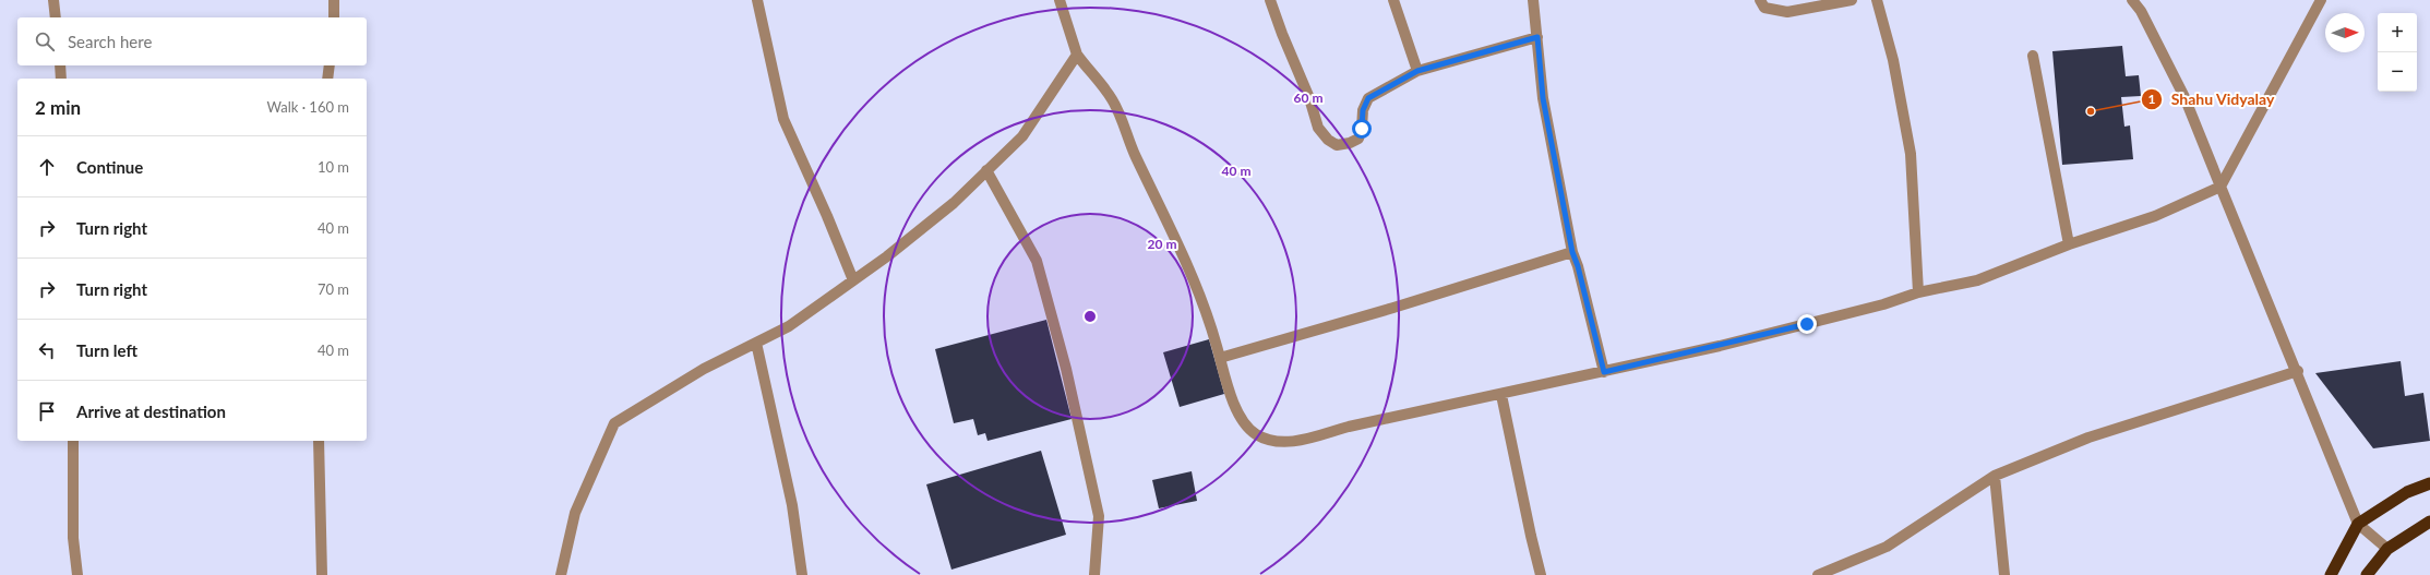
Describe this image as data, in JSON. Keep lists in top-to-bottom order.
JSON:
{
  "places": ["Shahu Vidyalay"],
  "north": "right",
  "page": {
    "map_buttons": ["+", "−"],
    "search": "Search here",
    "heading": ["2 min", "Walk · 160 m"],
    "list": [
      ["Continue", "10 m"],
      ["Turn right", "40 m"],
      ["Turn right", "70 m"],
      ["Turn left", "40 m"],
      "Arrive at destination"
    ]
  },
  "rings": ["60 m", "40 m", "20 m"]
}
